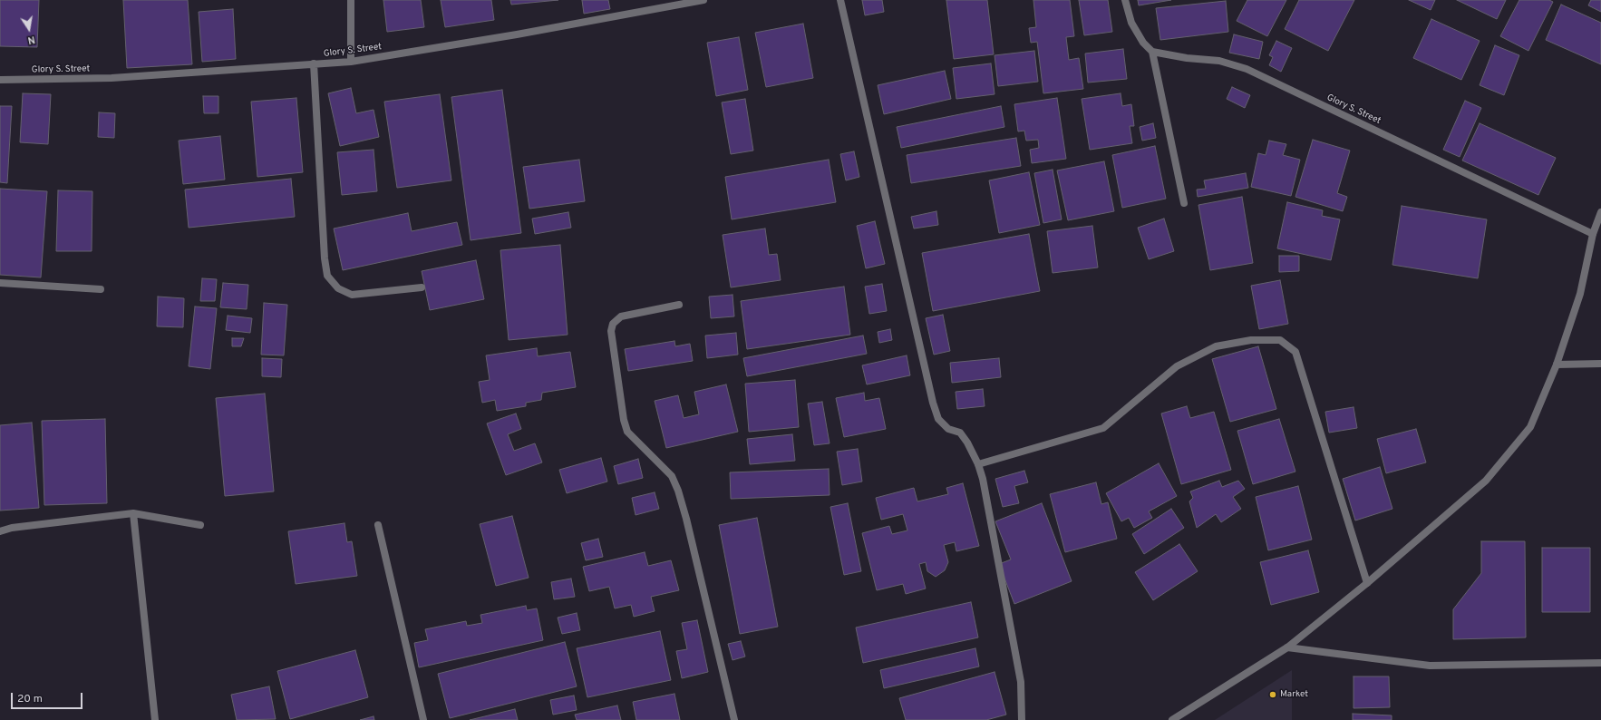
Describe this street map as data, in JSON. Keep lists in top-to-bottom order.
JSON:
{
  "streets": {
    "street": ["Glory S. Street"]
  },
  "places": ["Market"],
  "scale_bar": "20 m",
  "north": "bottom"
}
